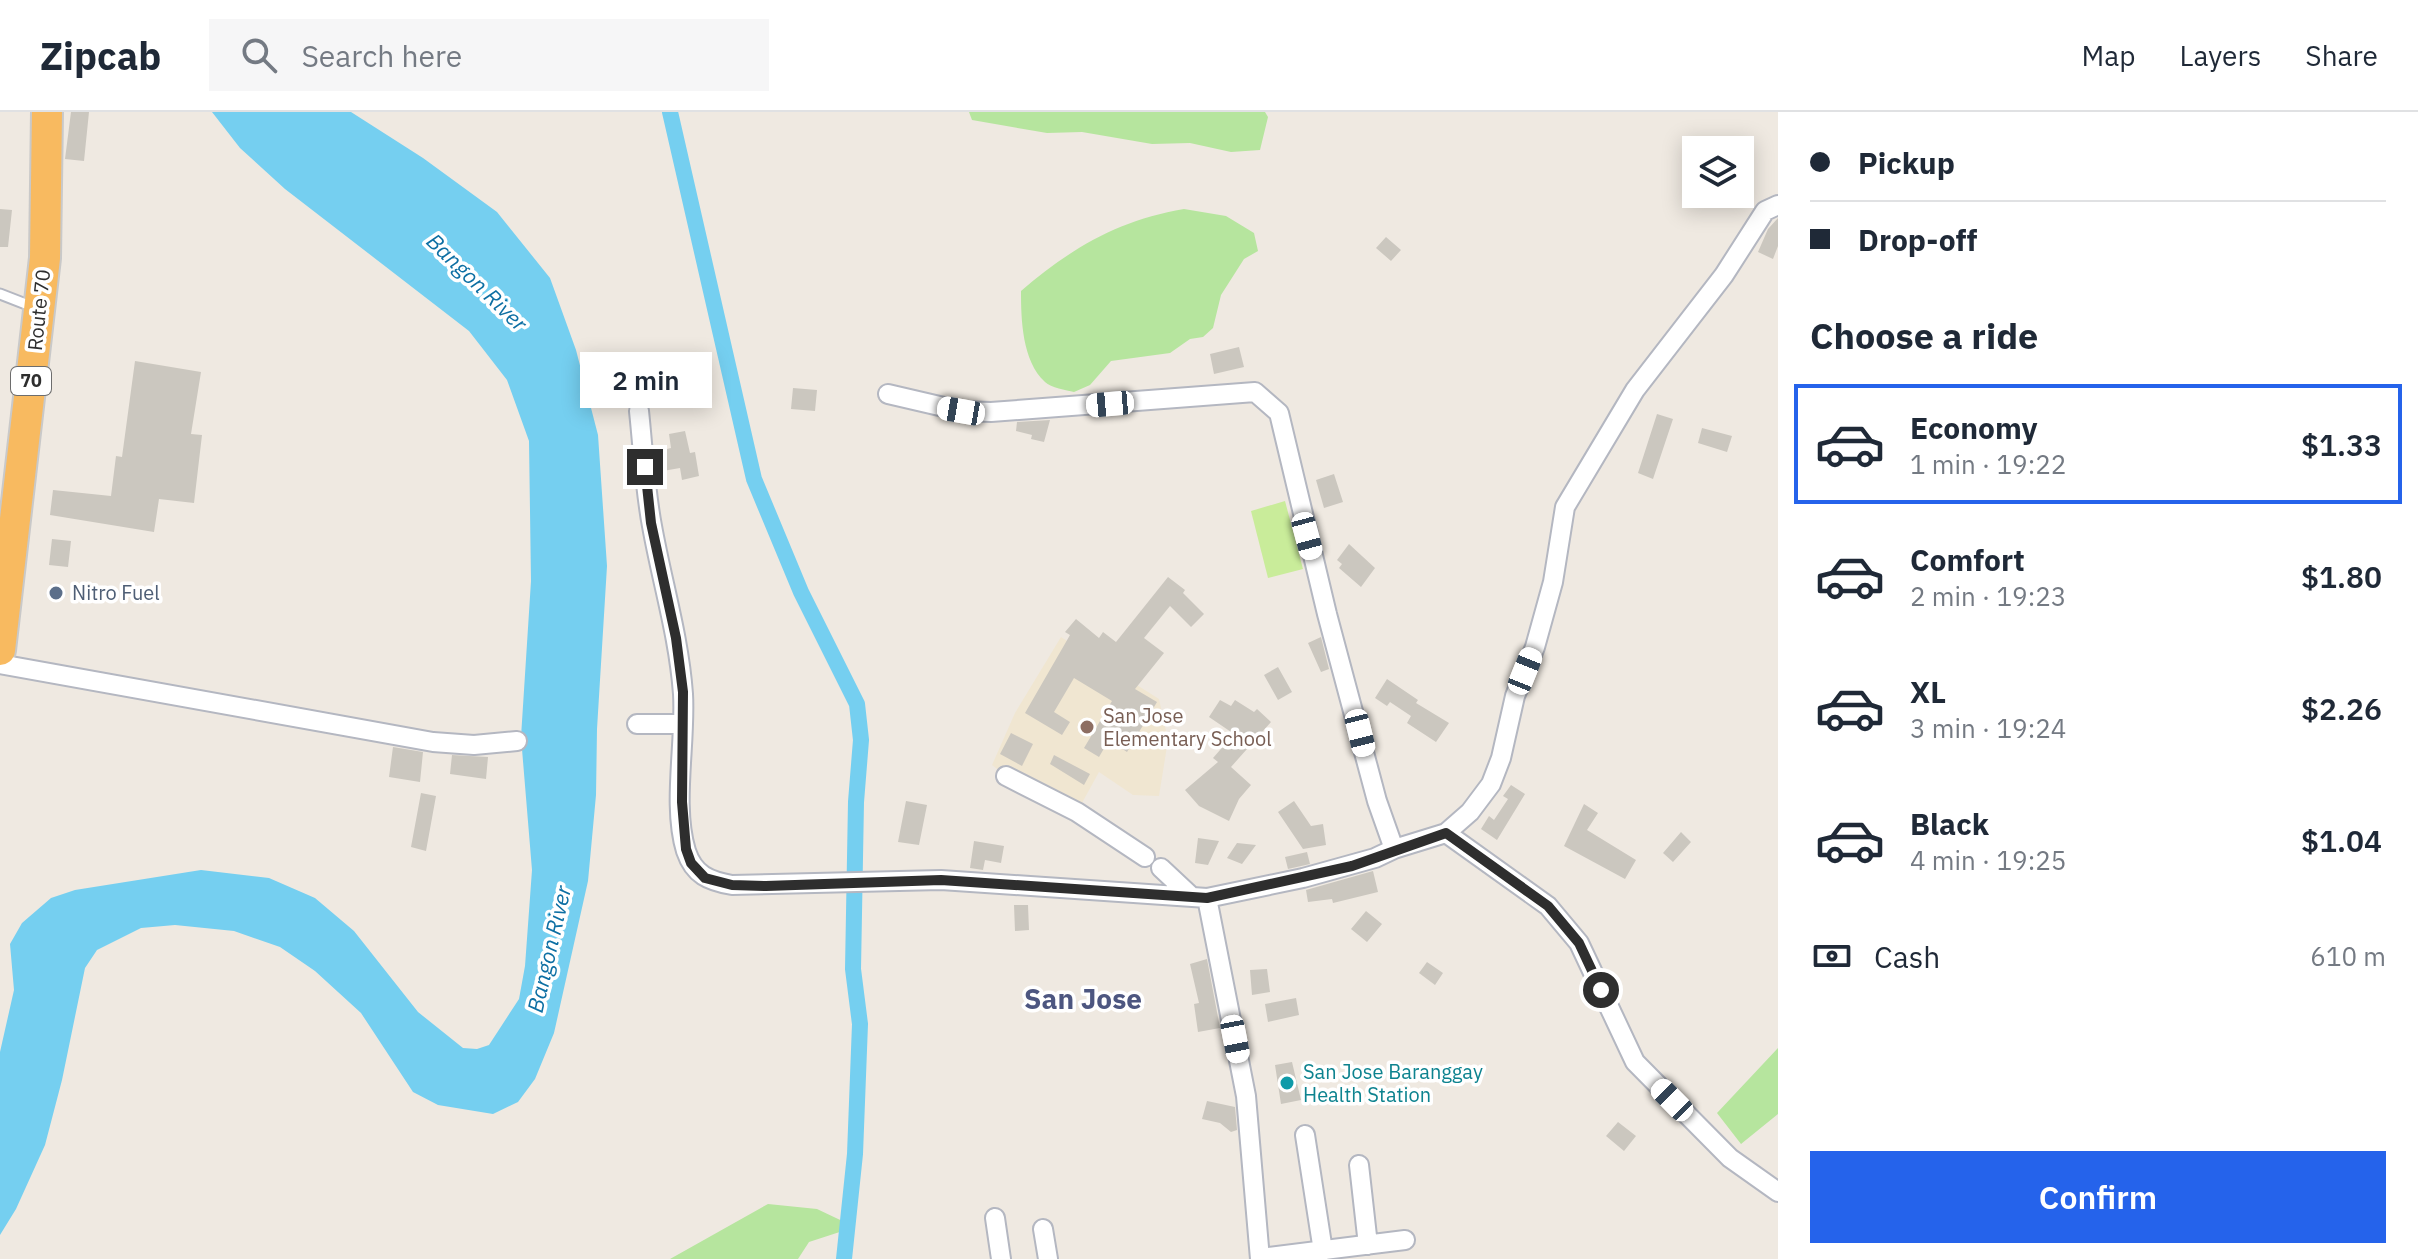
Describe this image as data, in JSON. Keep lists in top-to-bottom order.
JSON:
{
  "streets": {
    "highway": ["Route 70", "70"]
  },
  "districts": ["San Jose"],
  "water": ["Bangon River"],
  "places": ["Nitro Fuel", "San Jose Elementary School", "San Jose Baranggay Health Station"],
  "page": {
    "header": "Zipcab",
    "search": "Search here",
    "nav": ["Map", "Layers", "Share"],
    "banner": ["Pickup", "Drop-off"],
    "heading": "Choose a ride",
    "bubble": "2 min",
    "list": [
      {
        "name": "Economy",
        "note": "1 min · 19:22",
        "value": "$1.33"
      },
      {
        "name": "Comfort",
        "note": "2 min · 19:23",
        "value": "$1.80"
      },
      {
        "name": "XL",
        "note": "3 min · 19:24",
        "value": "$2.26"
      },
      {
        "name": "Black",
        "note": "4 min · 19:25",
        "value": "$1.04"
      }
    ],
    "pay": ["Cash", "610 m"],
    "buttons": "Confirm"
  }
}
